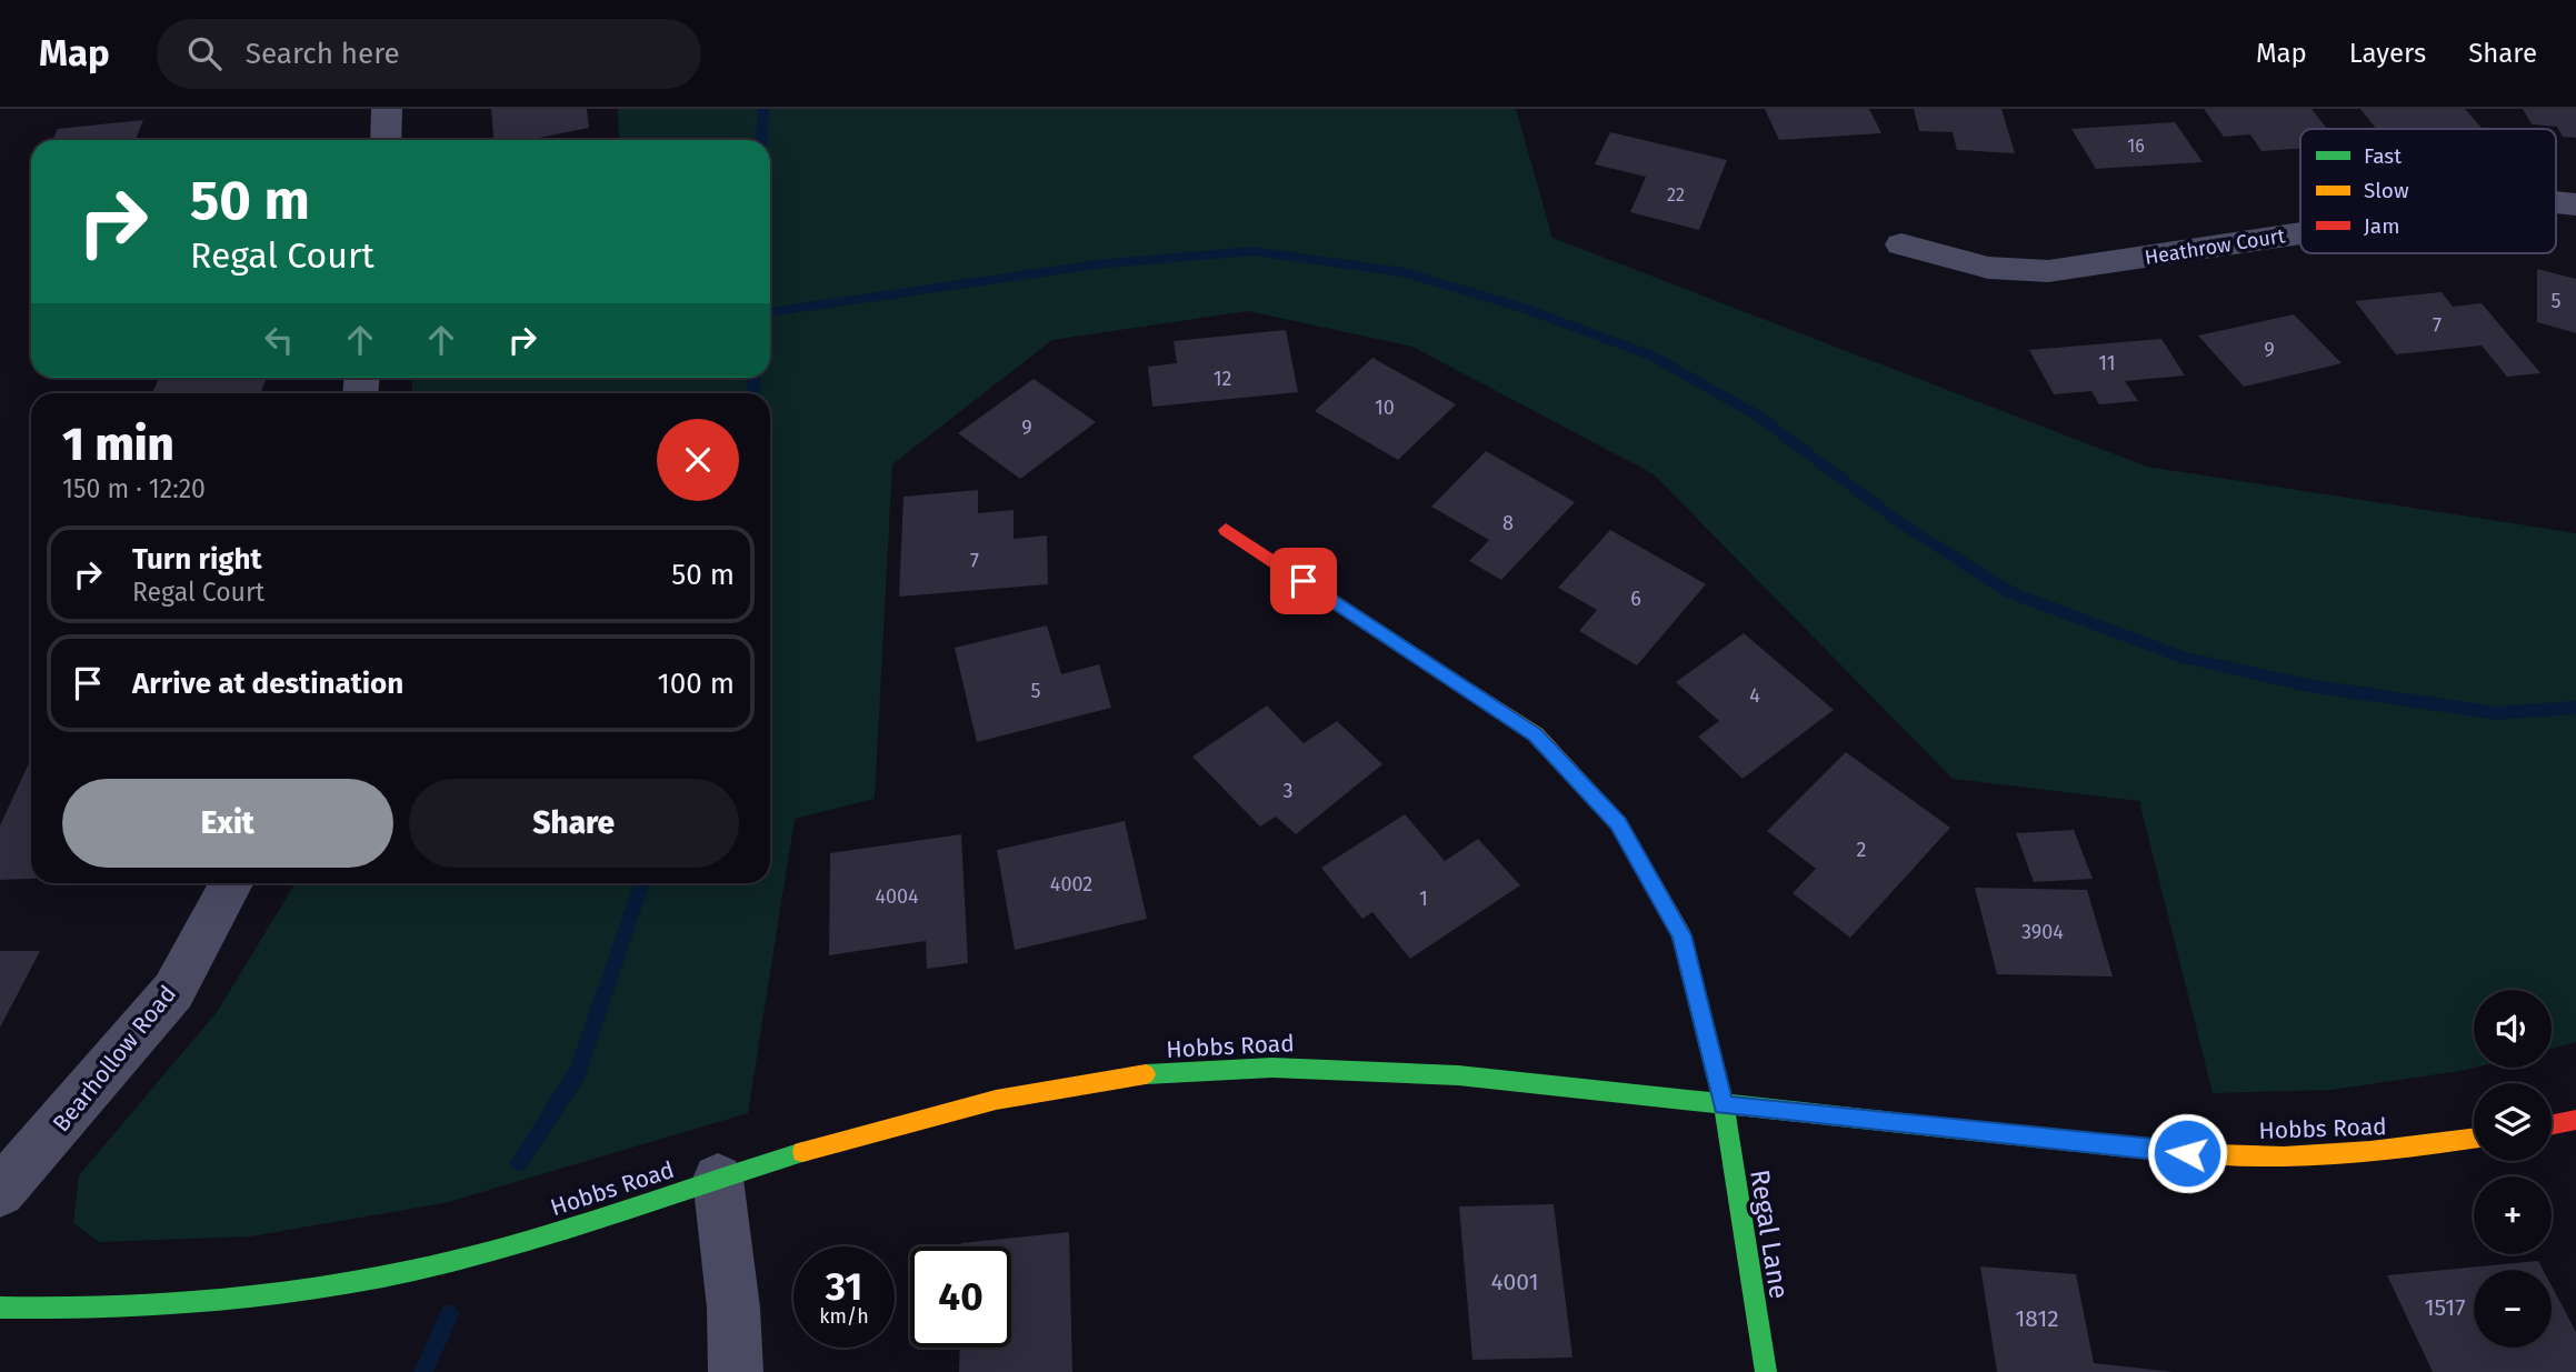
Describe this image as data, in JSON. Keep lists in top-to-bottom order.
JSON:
{
  "streets": {
    "street": [
      "Heathrow Court",
      "Hobbs Road",
      "Bearhollow Road",
      "Regal Lane"
    ]
  },
  "crossings": [
    ["Hobbs Road", "Regal Lane"]
  ],
  "house_numbers": [
    "16",
    "22",
    "5",
    "7",
    "9",
    "11",
    "12",
    "10",
    "9",
    "8",
    "7",
    "6",
    "5",
    "4",
    "3",
    "2",
    "4002",
    "4004",
    "1",
    "3904",
    "4001",
    "1517",
    "1812"
  ],
  "legend": ["Fast", "Slow", "Jam"],
  "page": {
    "header": "Map",
    "search": "Search here",
    "nav": ["Map", "Layers", "Share"],
    "turn": ["50 m", "Regal Court"],
    "heading": ["1 min", "150 m · 12:20"],
    "list": [
      {
        "name": "Turn right",
        "note": "Regal Court",
        "value": "50 m"
      },
      {
        "name": "Arrive at destination",
        "value": "100 m"
      }
    ],
    "buttons": ["Exit", "Share"],
    "map_buttons": ["+", "−"],
    "speed": "31 km/h",
    "limit": "40"
  }
}
